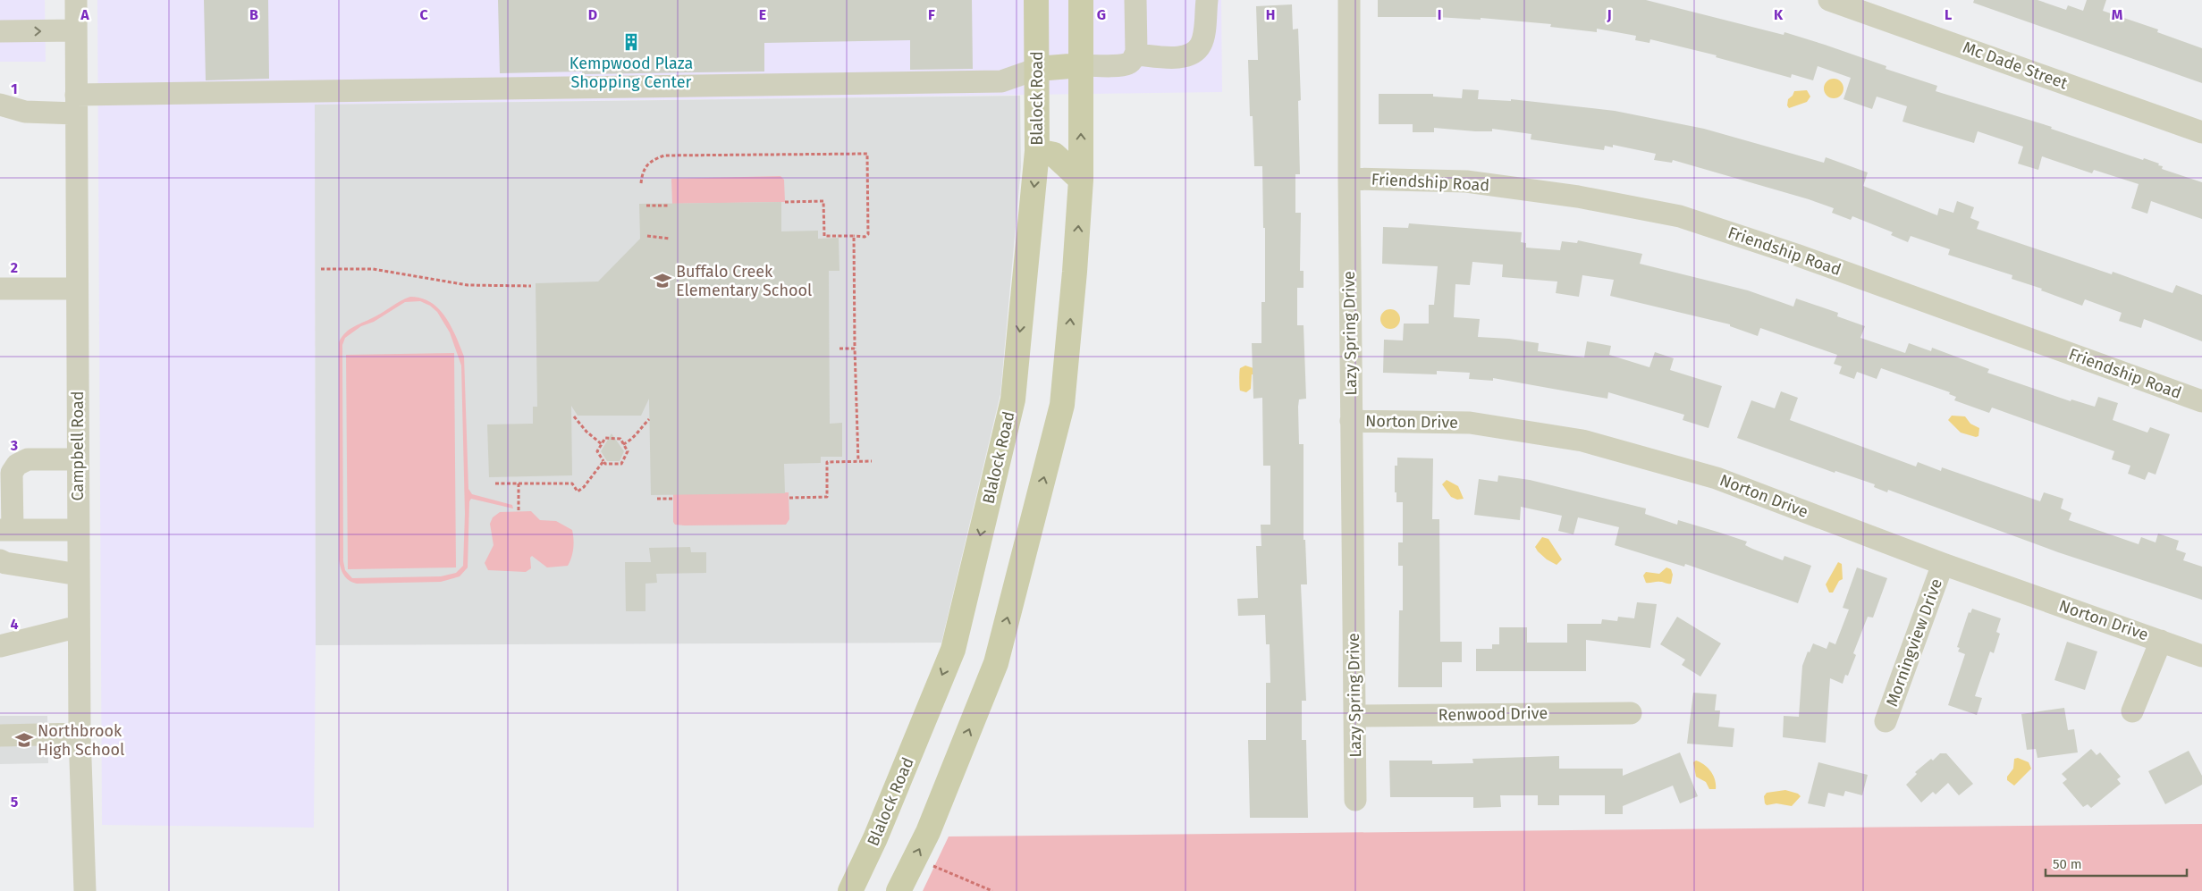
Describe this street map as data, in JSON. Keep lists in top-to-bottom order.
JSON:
{
  "streets": {
    "main road": ["Blalock Road"],
    "street": [
      "Mc Dade Street",
      "Friendship Road",
      "Lazy Spring Drive",
      "Norton Drive",
      "Campbell Road",
      "Morningview Drive",
      "Renwood Drive"
    ]
  },
  "crossings": [
    ["Friendship Road", "Lazy Spring Drive"],
    ["Lazy Spring Drive", "Norton Drive"],
    ["Lazy Spring Drive", "Renwood Drive"],
    ["Norton Drive", "Morningview Drive"]
  ],
  "places": {
    "building": ["Kempwood Plaza Shopping Center"],
    "school or university": ["Buffalo Creek Elementary School", "Northbrook High School"]
  },
  "scale_bar": "50 m",
  "grid": {
    "columns": [
      "A",
      "B",
      "C",
      "D",
      "E",
      "F",
      "G",
      "H",
      "I",
      "J",
      "K",
      "L",
      "M"
    ],
    "rows": [
      "1",
      "2",
      "3",
      "4",
      "5"
    ]
  }
}
